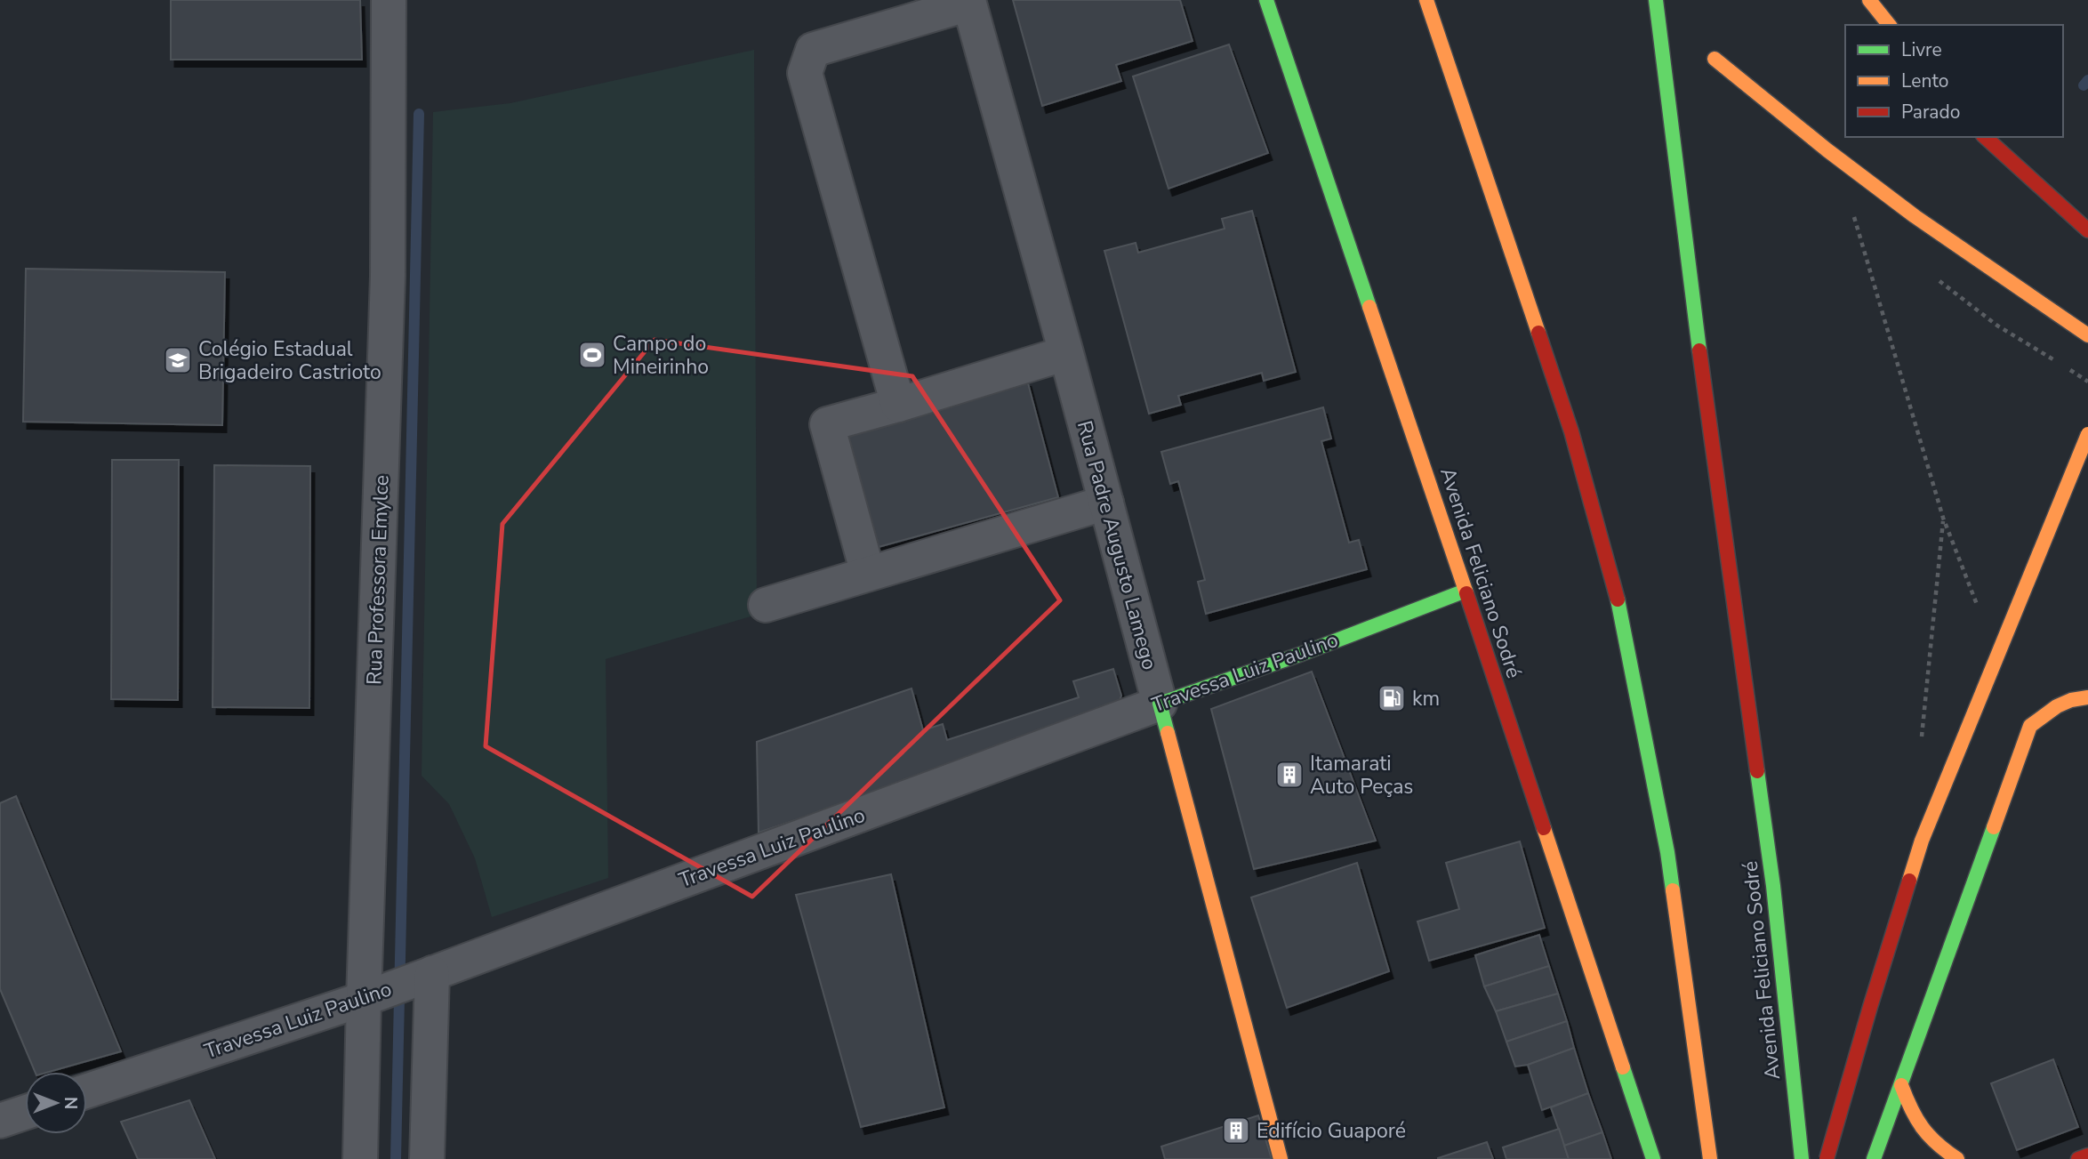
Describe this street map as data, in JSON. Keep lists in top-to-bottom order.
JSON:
{
  "streets": {
    "main road": ["Rua Padre Augusto Lamego", "Avenida Feliciano Sodré", "Travessa Luiz Paulino"],
    "street": ["Rua Professora Emylce"]
  },
  "crossings": [
    ["Rua Padre Augusto Lamego", "Travessa Luiz Paulino"],
    ["Avenida Feliciano Sodré", "Travessa Luiz Paulino"],
    ["Rua Professora Emylce", "Travessa Luiz Paulino"]
  ],
  "places": {
    "sports": ["Campo do Mineirinho"],
    "school or university": ["Colégio Estadual Brigadeiro Castrioto"],
    "fuel station": ["km"],
    "building": ["Itamarati Auto Peças", "Edifício Guaporé"]
  },
  "legend": ["Livre", "Lento", "Parado"],
  "north": "right"
}
